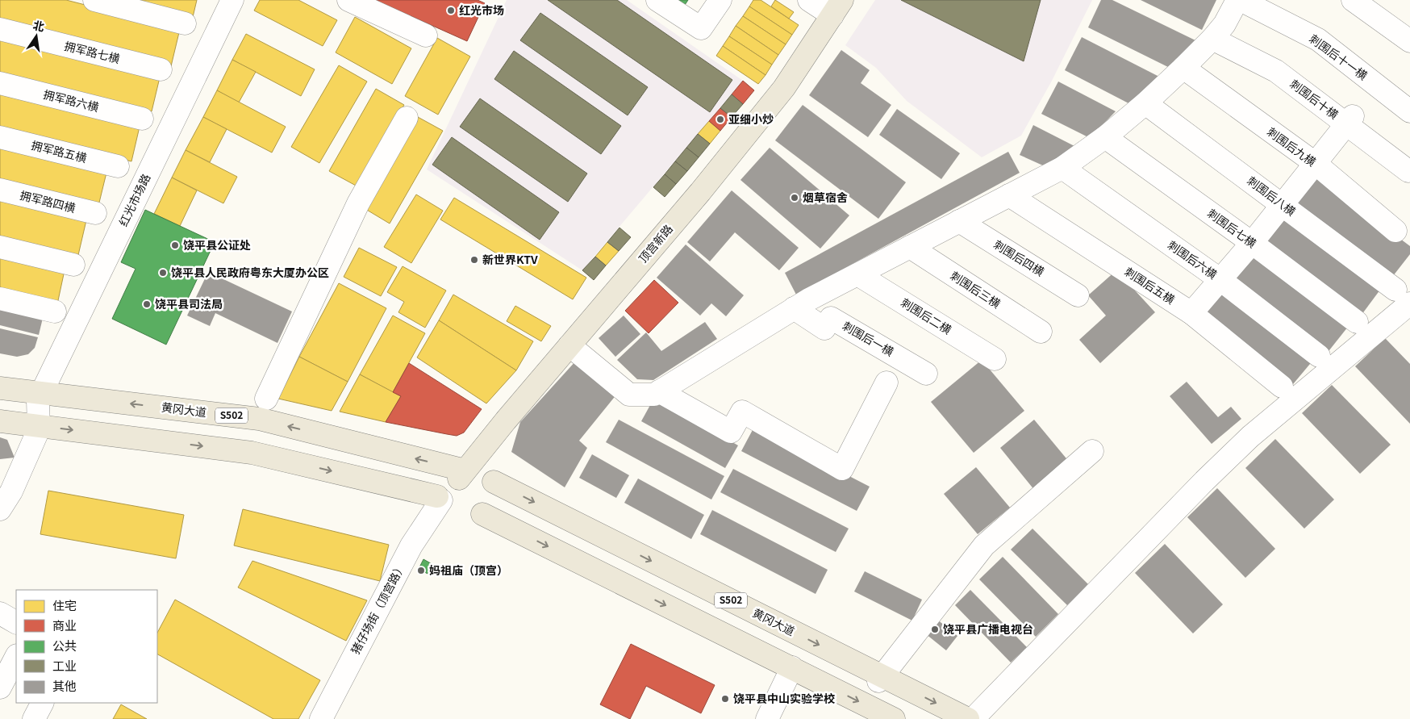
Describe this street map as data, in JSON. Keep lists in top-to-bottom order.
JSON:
{
  "streets": {
    "main road": ["顶宫新路", "黄冈大道", "S502"],
    "street": [
      "拥军路七横",
      "刺围后十一横",
      "刺围后十横",
      "拥军路六横",
      "刺围后九横",
      "拥军路五横",
      "刺围后八横",
      "红光市场路",
      "拥军路四横",
      "刺围后七横",
      "刺围后四横",
      "刺围后六横",
      "刺围后五横",
      "刺围后三横",
      "刺围后二横",
      "刺围后一横",
      "猪仔场街（顶宫路）"
    ]
  },
  "crossings": [
    ["顶宫新路", "黄冈大道"]
  ],
  "places": [
    "红光市场",
    "亚细小炒",
    "烟草宿舍",
    "饶平县公证处",
    "新世界KTV",
    "饶平县人民政府粤东大厦办公区",
    "饶平县司法局",
    "妈祖庙（顶宫）",
    "饶平县广播电视台",
    "饶平县中山实验学校"
  ],
  "legend": [
    "住宅",
    "商业",
    "公共",
    "工业",
    "其他"
  ],
  "north": "top"
}
